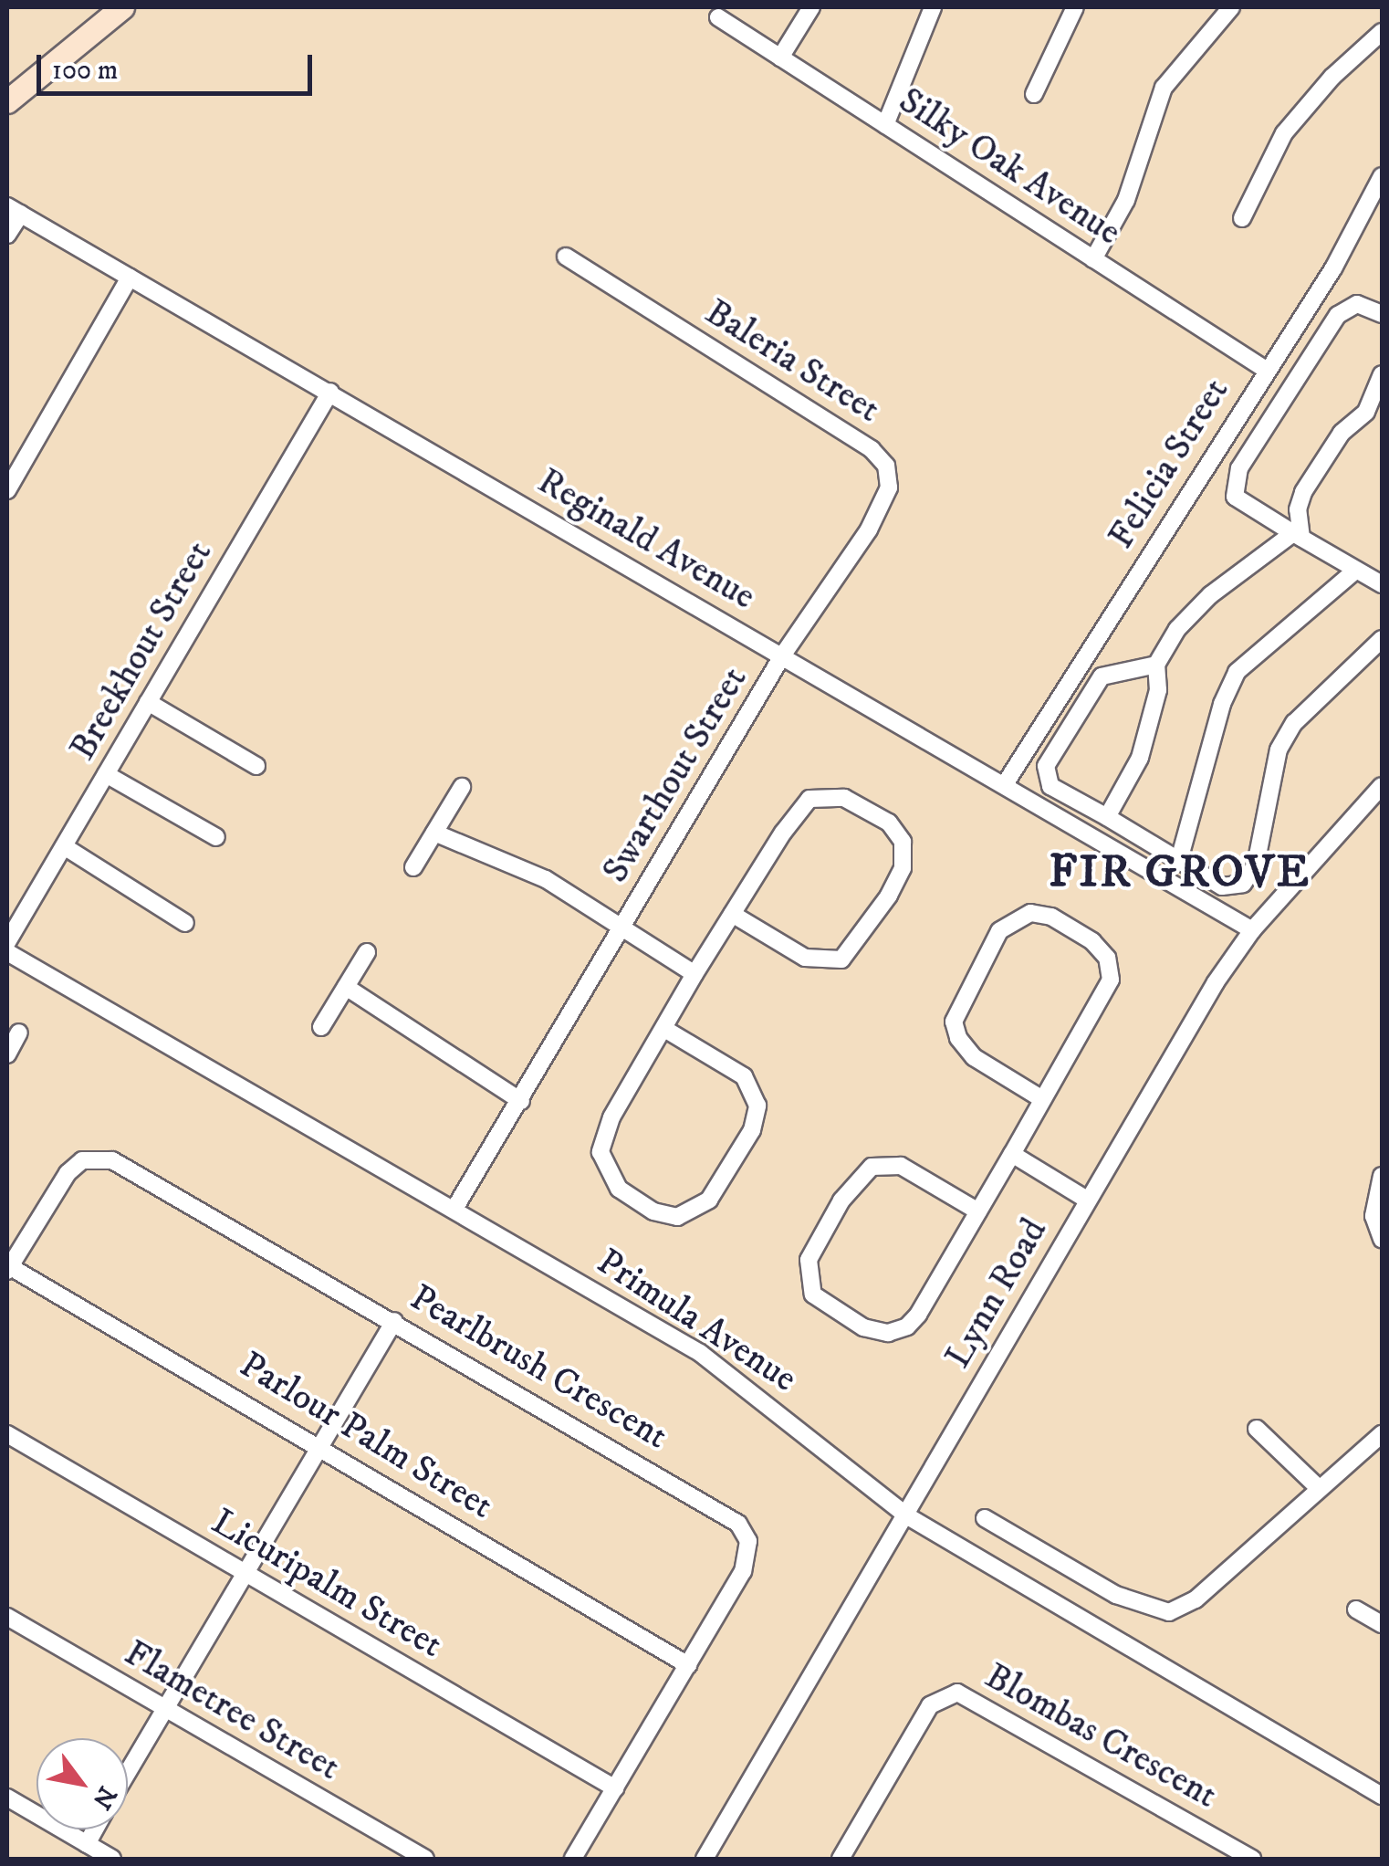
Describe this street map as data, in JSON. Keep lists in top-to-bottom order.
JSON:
{
  "streets": {
    "street": [
      "Silky Oak Avenue",
      "Baleria Street",
      "Felicia Street",
      "Reginald Avenue",
      "Breekhout Street",
      "Swarthout Street",
      "Lynn Road",
      "Primula Avenue",
      "Pearlbrush Crescent",
      "Parlour Palm Street",
      "Licuripalm Street",
      "Flametree Street",
      "Blombas Crescent"
    ]
  },
  "crossings": [
    ["Silky Oak Avenue", "Felicia Street"],
    ["Baleria Street", "Reginald Avenue"],
    ["Baleria Street", "Swarthout Street"],
    ["Felicia Street", "Reginald Avenue"],
    ["Reginald Avenue", "Breekhout Street"],
    ["Reginald Avenue", "Swarthout Street"],
    ["Reginald Avenue", "Lynn Road"],
    ["Swarthout Street", "Primula Avenue"],
    ["Lynn Road", "Primula Avenue"],
    ["Pearlbrush Crescent", "Parlour Palm Street"],
    ["Pearlbrush Crescent", "Licuripalm Street"]
  ],
  "districts": ["FIR GROVE"],
  "scale_bar": "100 m",
  "north": "bottom right"
}
